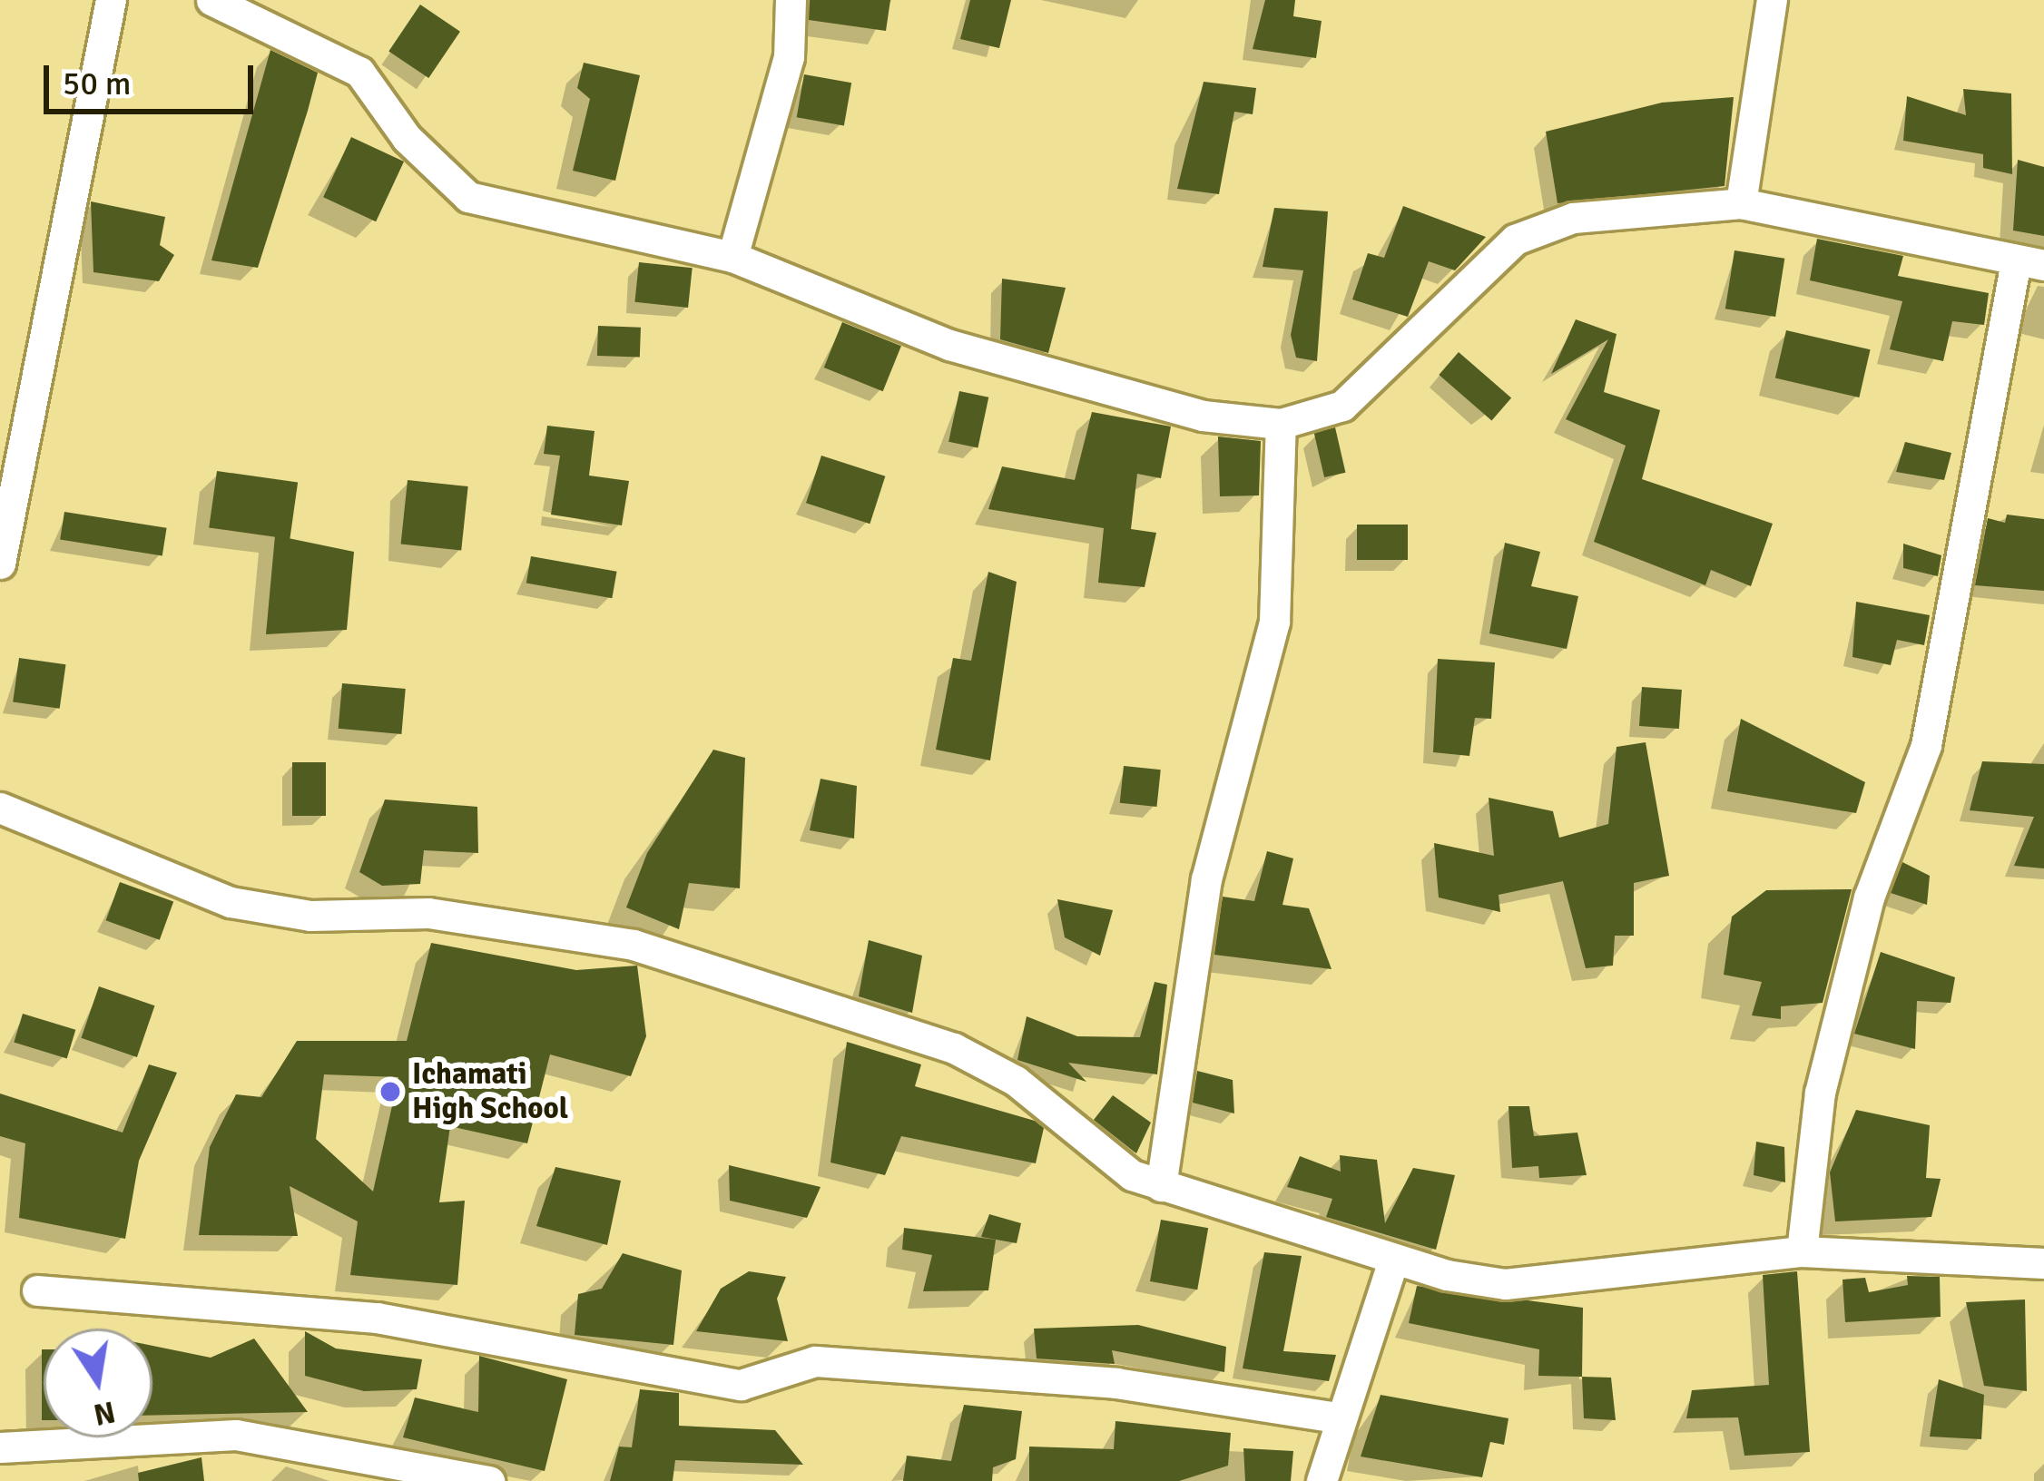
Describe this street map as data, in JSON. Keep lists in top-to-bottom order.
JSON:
{
  "places": ["Ichamati High School"],
  "scale_bar": "50 m",
  "north": "bottom"
}
